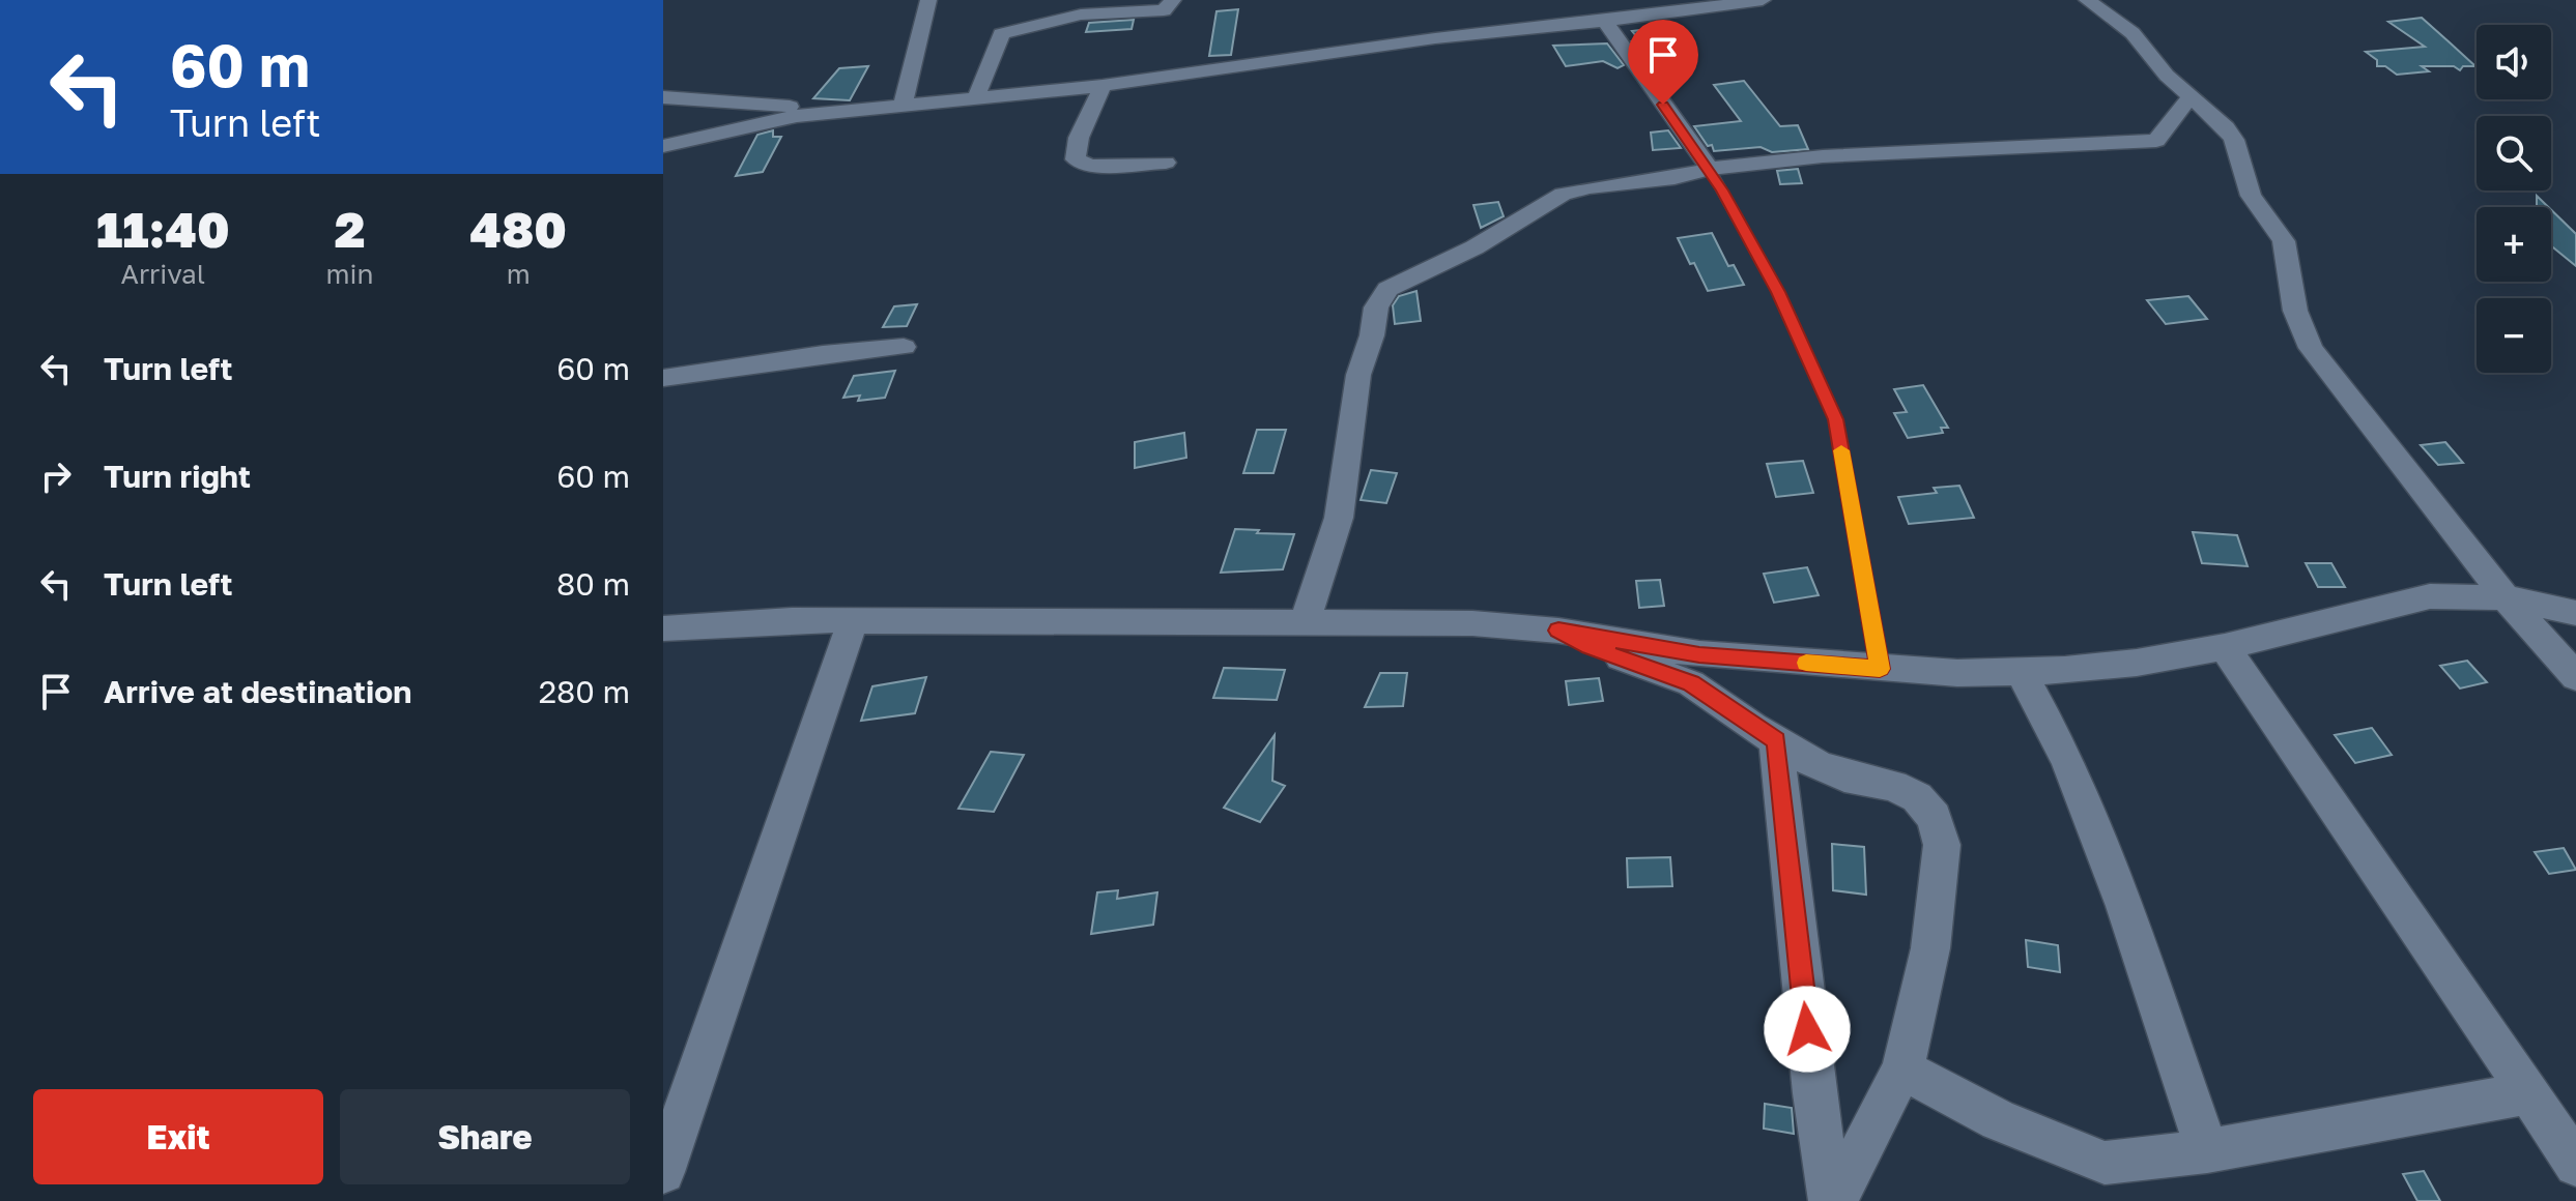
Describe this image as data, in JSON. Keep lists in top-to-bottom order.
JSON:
{
  "page": {
    "turn": ["60 m", "Turn left"],
    "map_buttons": ["+", "−"],
    "eta": [
      "11:40",
      "Arrival",
      "2",
      "min",
      "480",
      "m"
    ],
    "list": [
      {
        "name": "Turn left",
        "value": "60 m"
      },
      {
        "name": "Turn right",
        "value": "60 m"
      },
      {
        "name": "Turn left",
        "value": "80 m"
      },
      {
        "name": "Arrive at destination",
        "value": "280 m"
      }
    ],
    "buttons": ["Exit", "Share"]
  }
}
